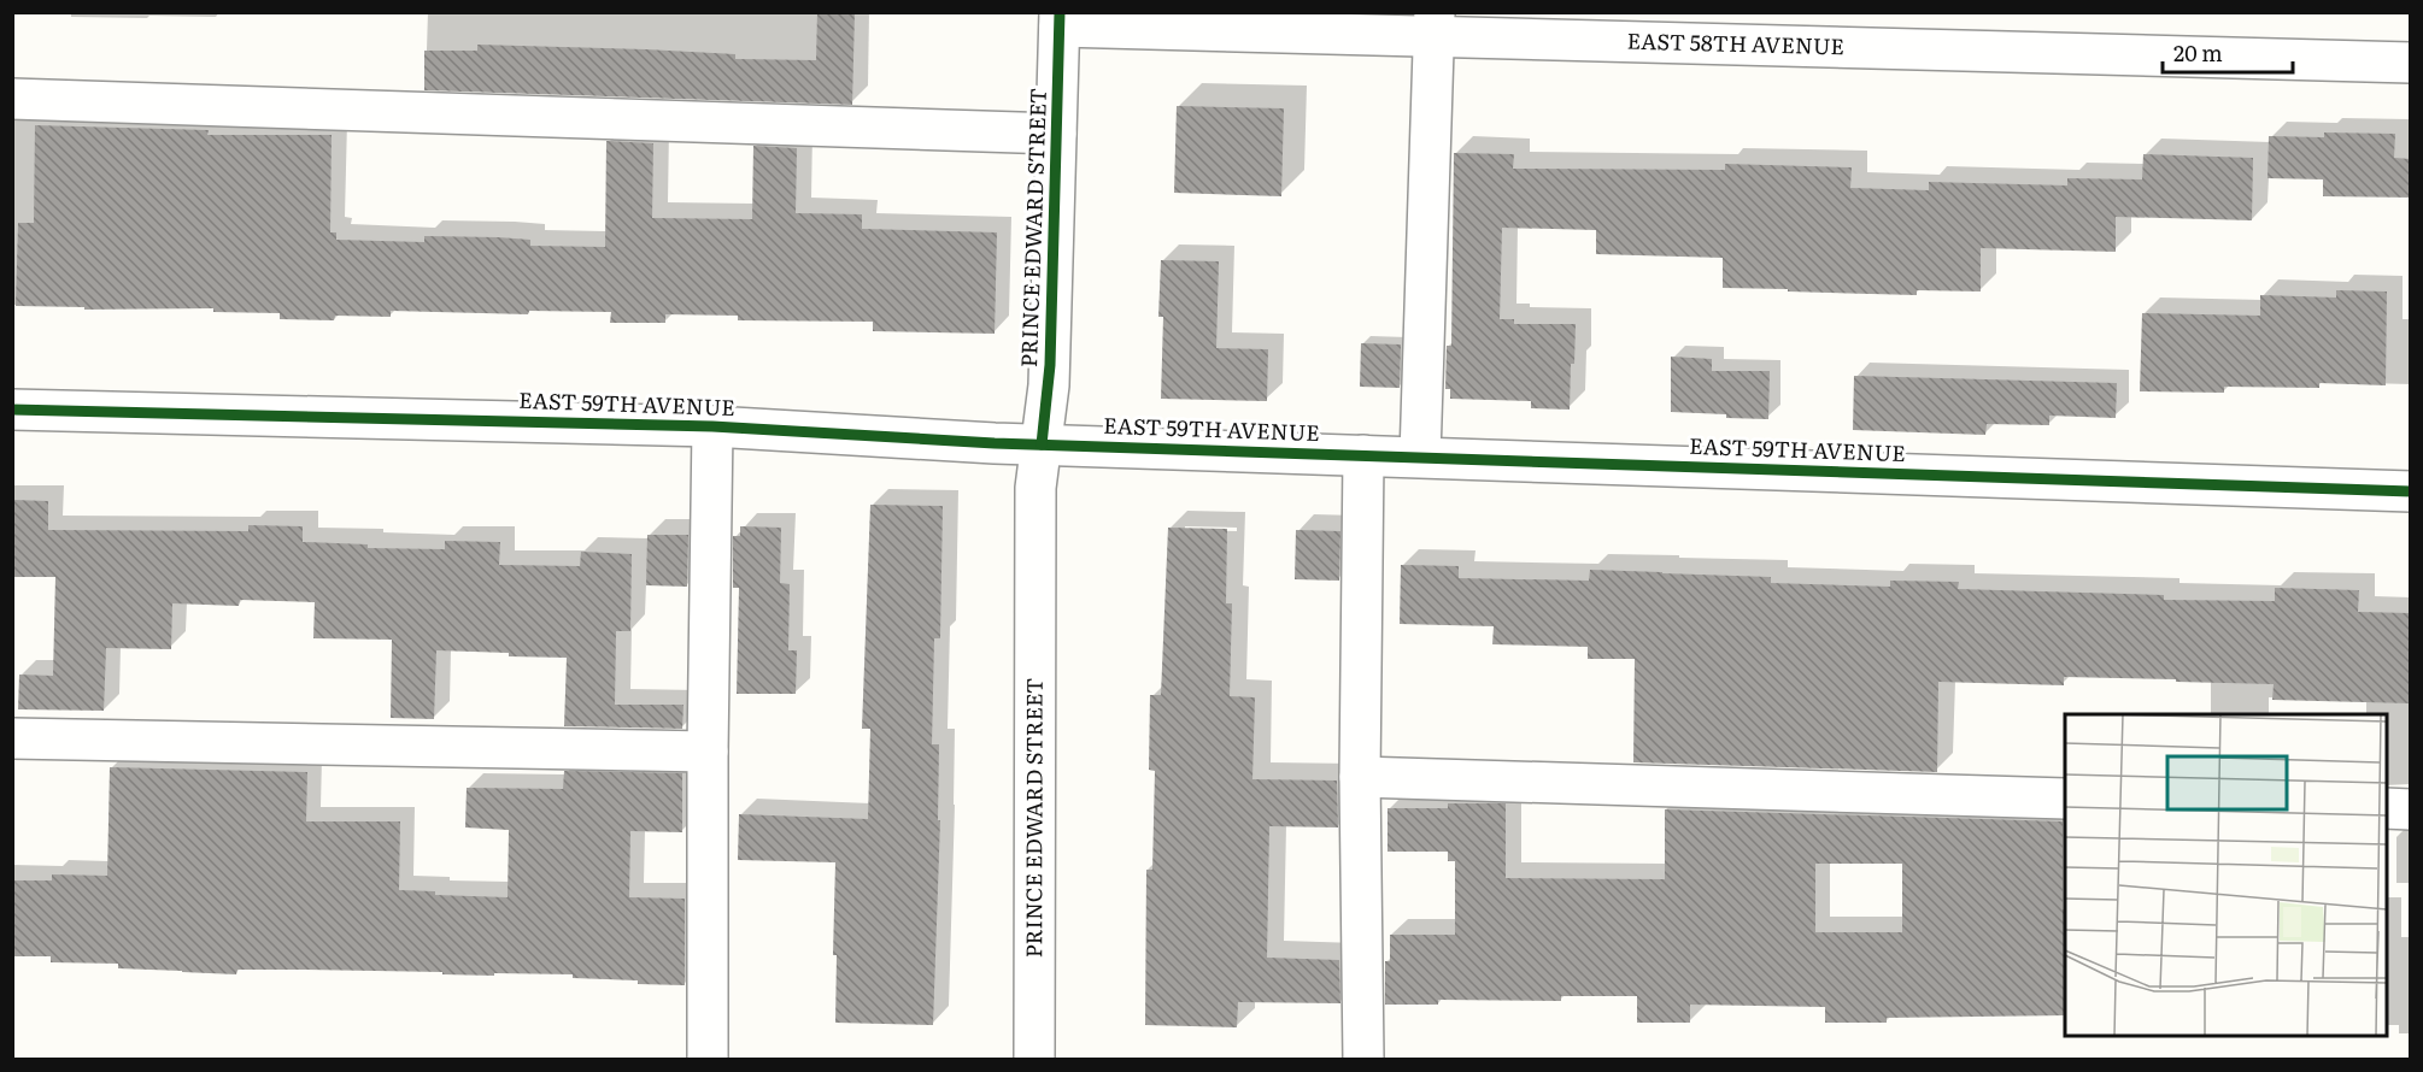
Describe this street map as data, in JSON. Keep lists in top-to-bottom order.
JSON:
{
  "streets": {
    "street": ["EAST 58TH AVENUE", "PRINCE EDWARD STREET", "EAST 59TH AVENUE"]
  },
  "crossings": [
    ["EAST 58TH AVENUE", "PRINCE EDWARD STREET"],
    ["PRINCE EDWARD STREET", "EAST 59TH AVENUE"]
  ],
  "scale_bar": "20 m"
}
